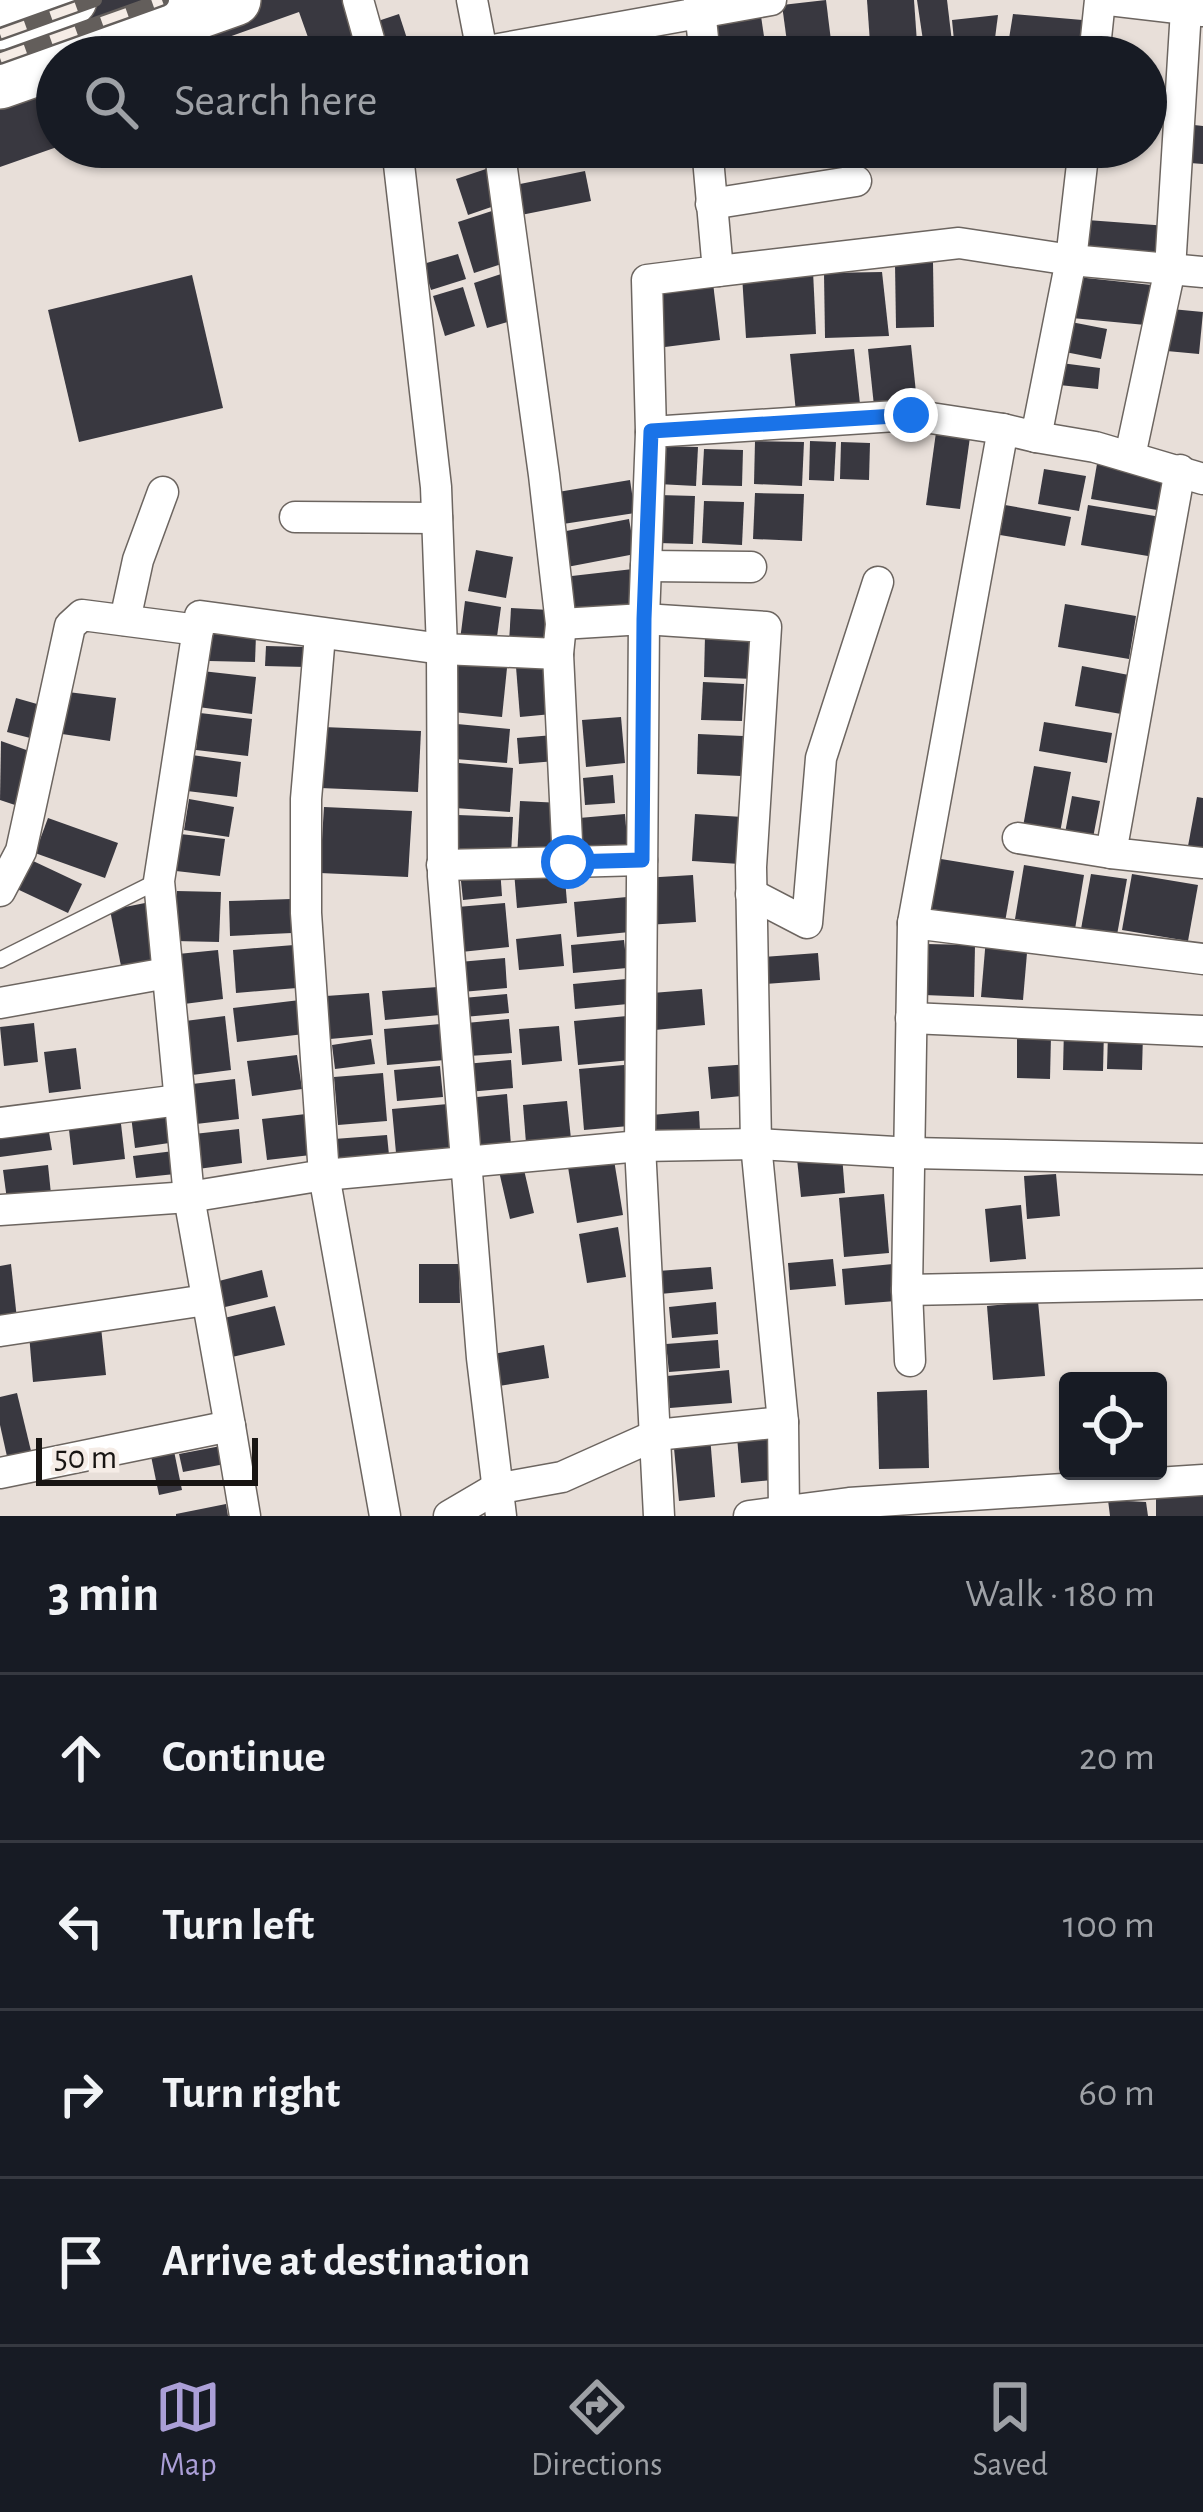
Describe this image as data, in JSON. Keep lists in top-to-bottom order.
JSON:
{
  "scale_bar": "50 m",
  "page": {
    "search": "Search here",
    "scale": "50 m",
    "heading": ["3 min", "Walk · 180 m"],
    "list": [
      ["Continue", "20 m"],
      ["Turn left", "100 m"],
      ["Turn right", "60 m"],
      "Arrive at destination"
    ],
    "nav": ["Map", "Directions", "Saved"]
  }
}
